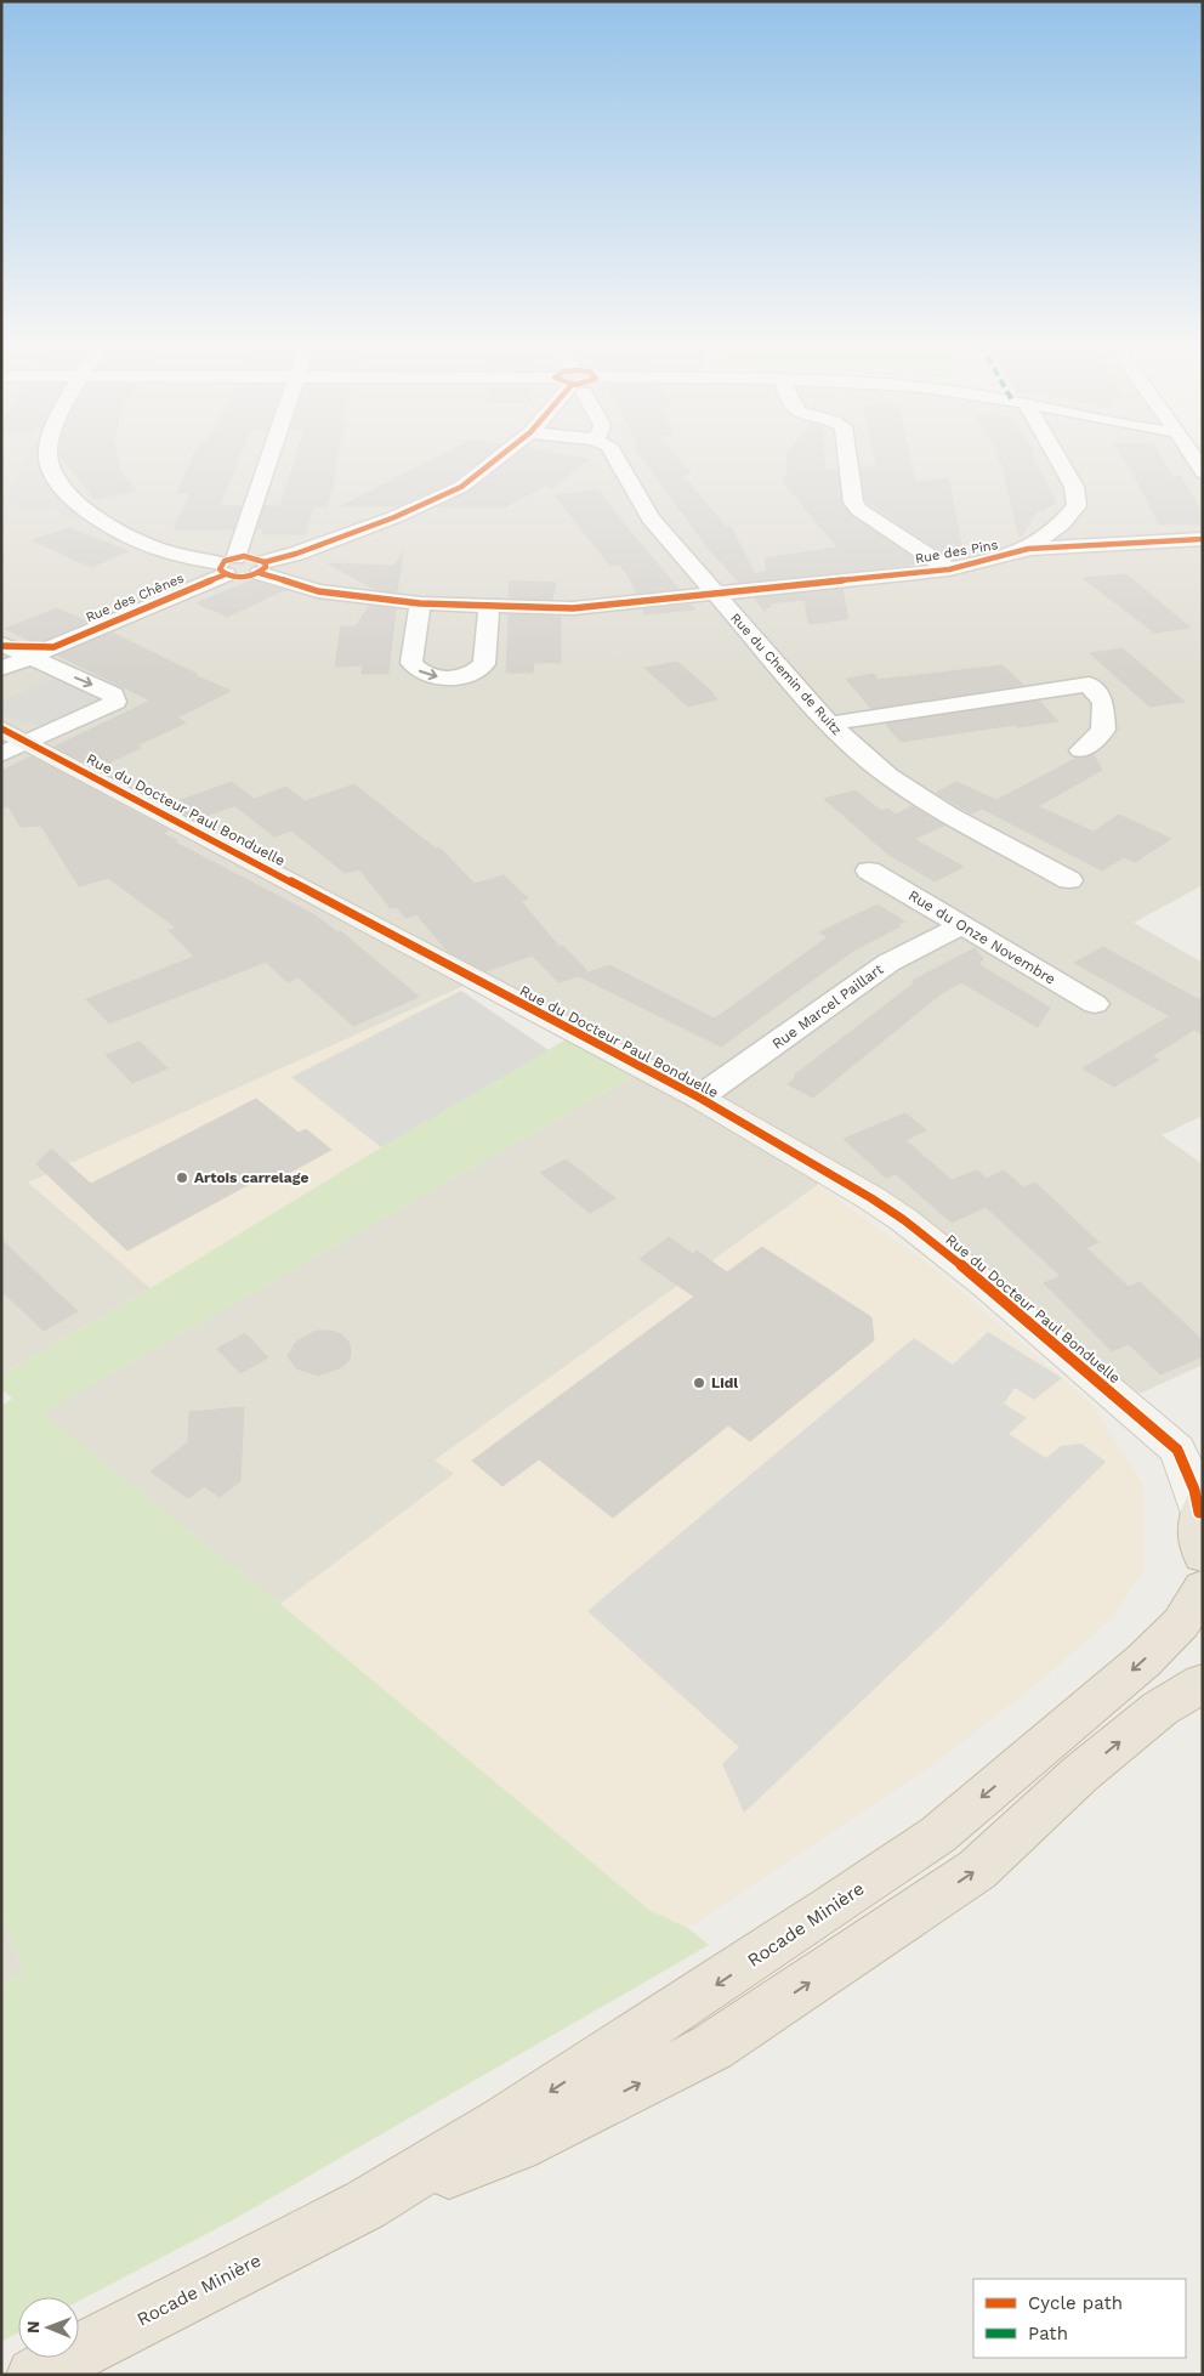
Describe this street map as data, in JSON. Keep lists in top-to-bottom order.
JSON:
{
  "streets": {
    "highway": ["Rocade Minière"],
    "street": [
      "Rue des Pins",
      "Rue des Chênes",
      "Rue du Chemin de Ruitz",
      "Rue du Docteur Paul Bonduelle",
      "Rue du Onze Novembre",
      "Rue Marcel Paillart"
    ]
  },
  "crossings": [
    ["Rue des Pins", "Rue du Chemin de Ruitz"],
    ["Rue du Docteur Paul Bonduelle", "Rue Marcel Paillart"],
    ["Rue du Onze Novembre", "Rue Marcel Paillart"]
  ],
  "places": ["Artois carrelage", "Lidl"],
  "legend": ["Cycle path", "Path"],
  "north": "left"
}
